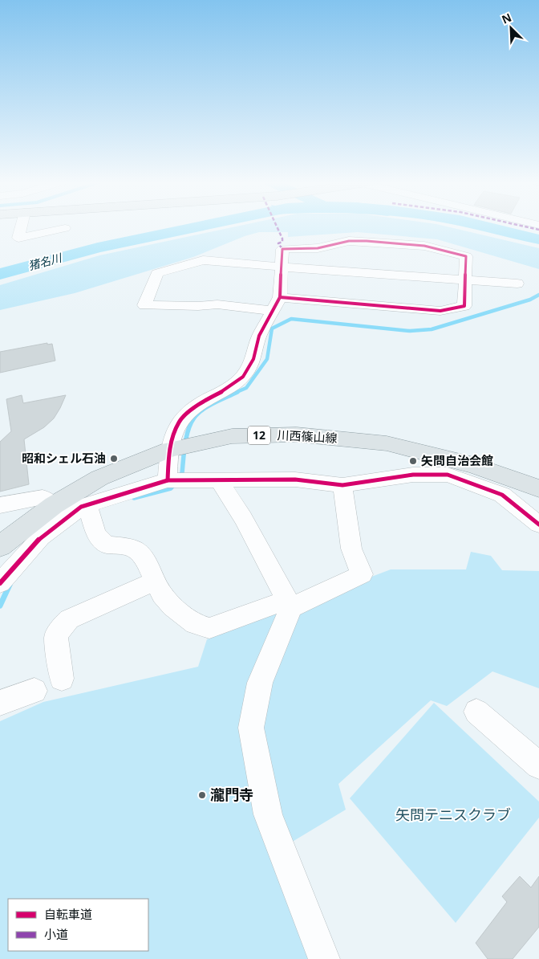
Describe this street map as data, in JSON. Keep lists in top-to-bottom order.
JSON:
{
  "streets": {
    "main road": ["12", "川西篠山線"]
  },
  "water": ["猪名川"],
  "parks": ["矢問テニスクラブ"],
  "places": ["昭和シェル石油", "矢問自治会館", "瀧門寺"],
  "legend": ["自転車道", "小道"],
  "north": "top left"
}
